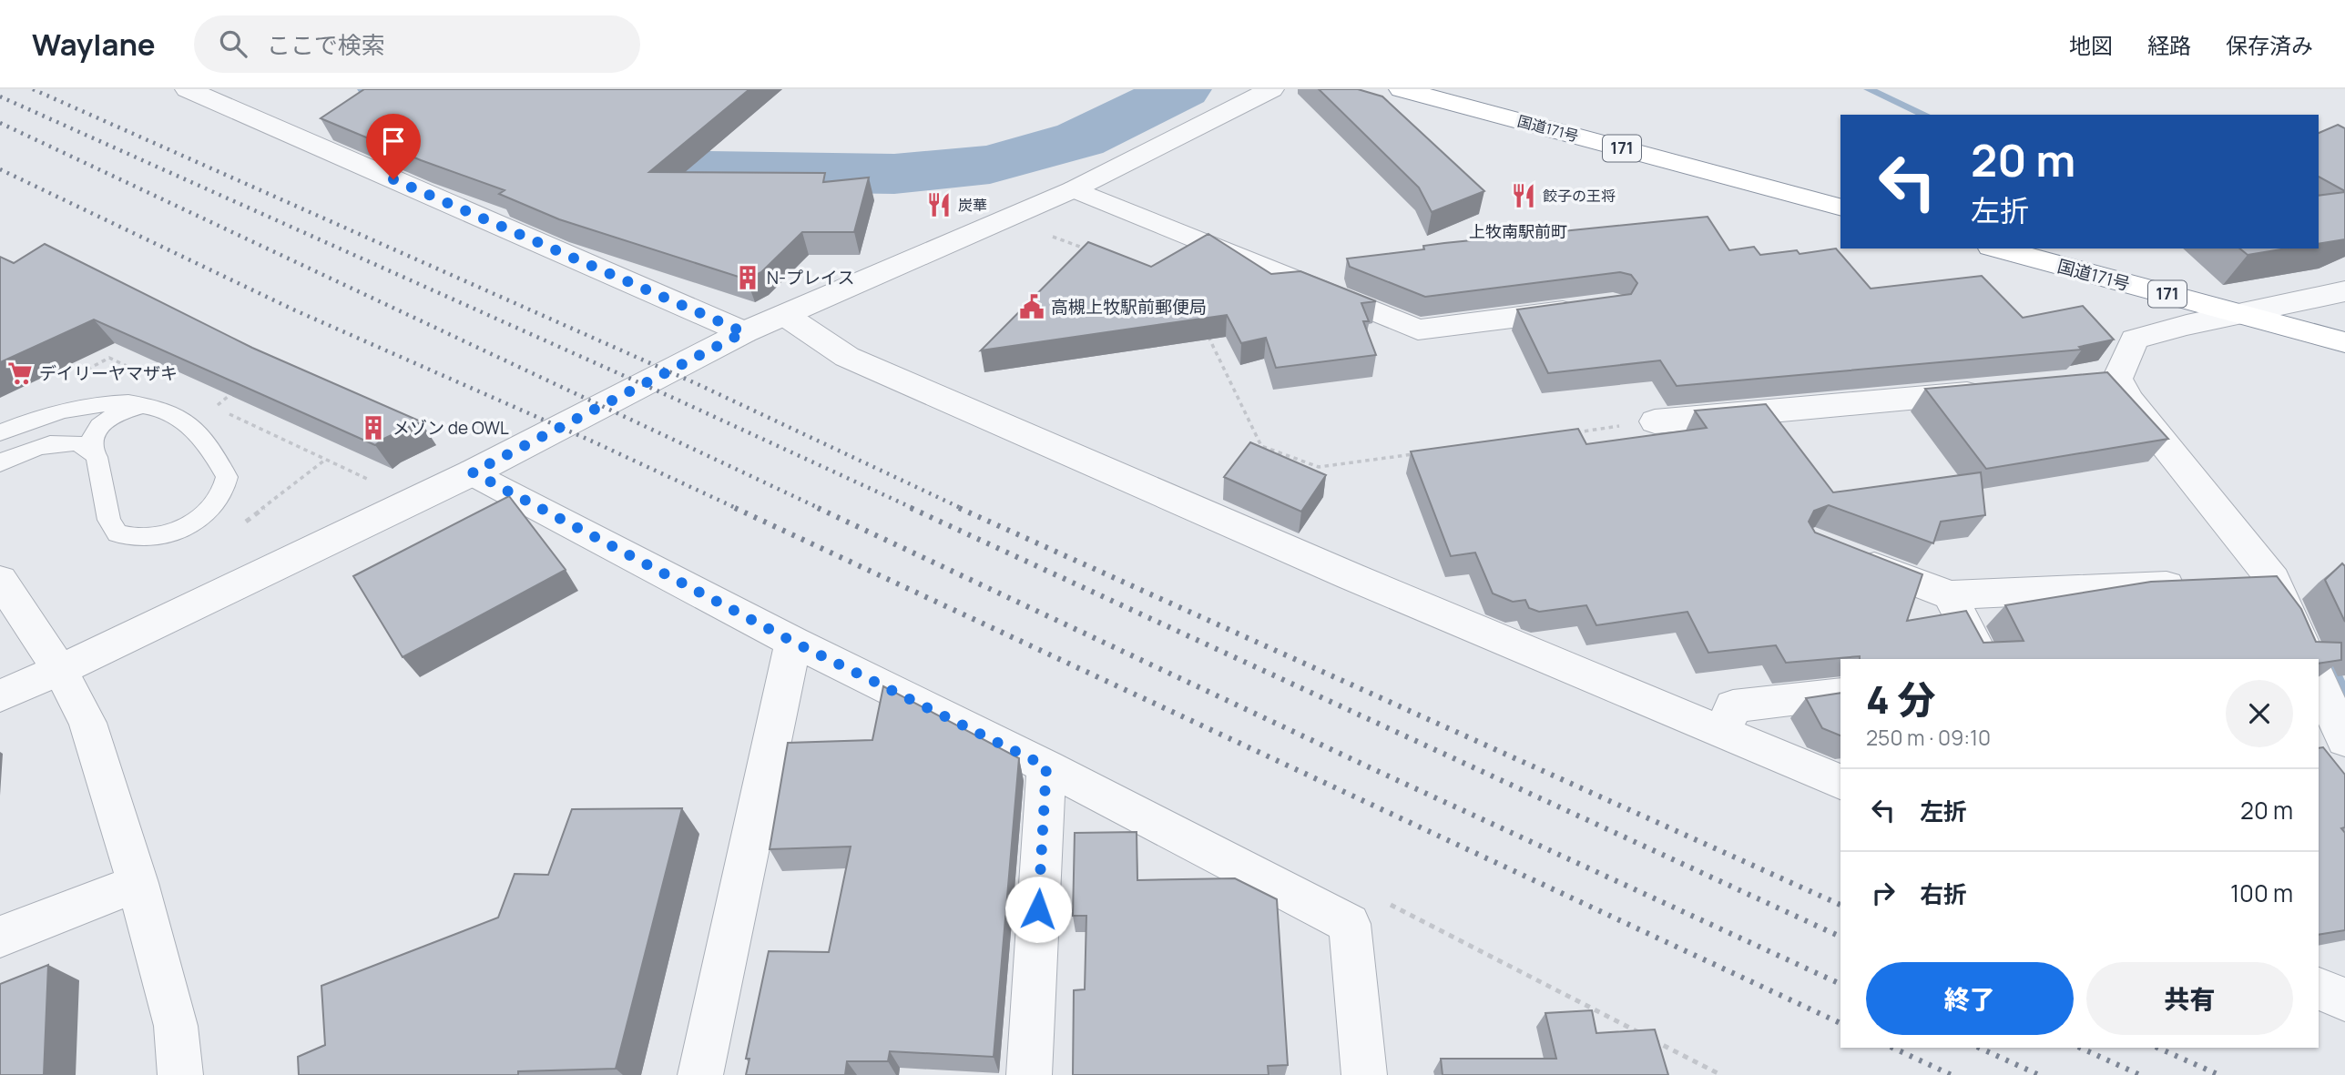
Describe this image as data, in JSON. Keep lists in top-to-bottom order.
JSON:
{
  "streets": {
    "highway": ["国道171号", "171"]
  },
  "districts": ["上牧南駅前町"],
  "places": {
    "restaurant": ["餃子の王将", "炭華"],
    "building": ["N-プレイス", "メゾン de OWL"],
    "public building": ["高槻上牧駅前郵便局"],
    "supermarket": ["デイリーヤマザキ"]
  },
  "page": {
    "header": "Waylane",
    "search": "ここで検索",
    "nav": ["地図", "経路", "保存済み"],
    "turn": ["20 m", "左折"],
    "heading": ["4 分", "250 m · 09:10"],
    "list": [
      {
        "name": "左折",
        "value": "20 m"
      },
      {
        "name": "右折",
        "value": "100 m"
      }
    ],
    "buttons": ["終了", "共有"]
  }
}
